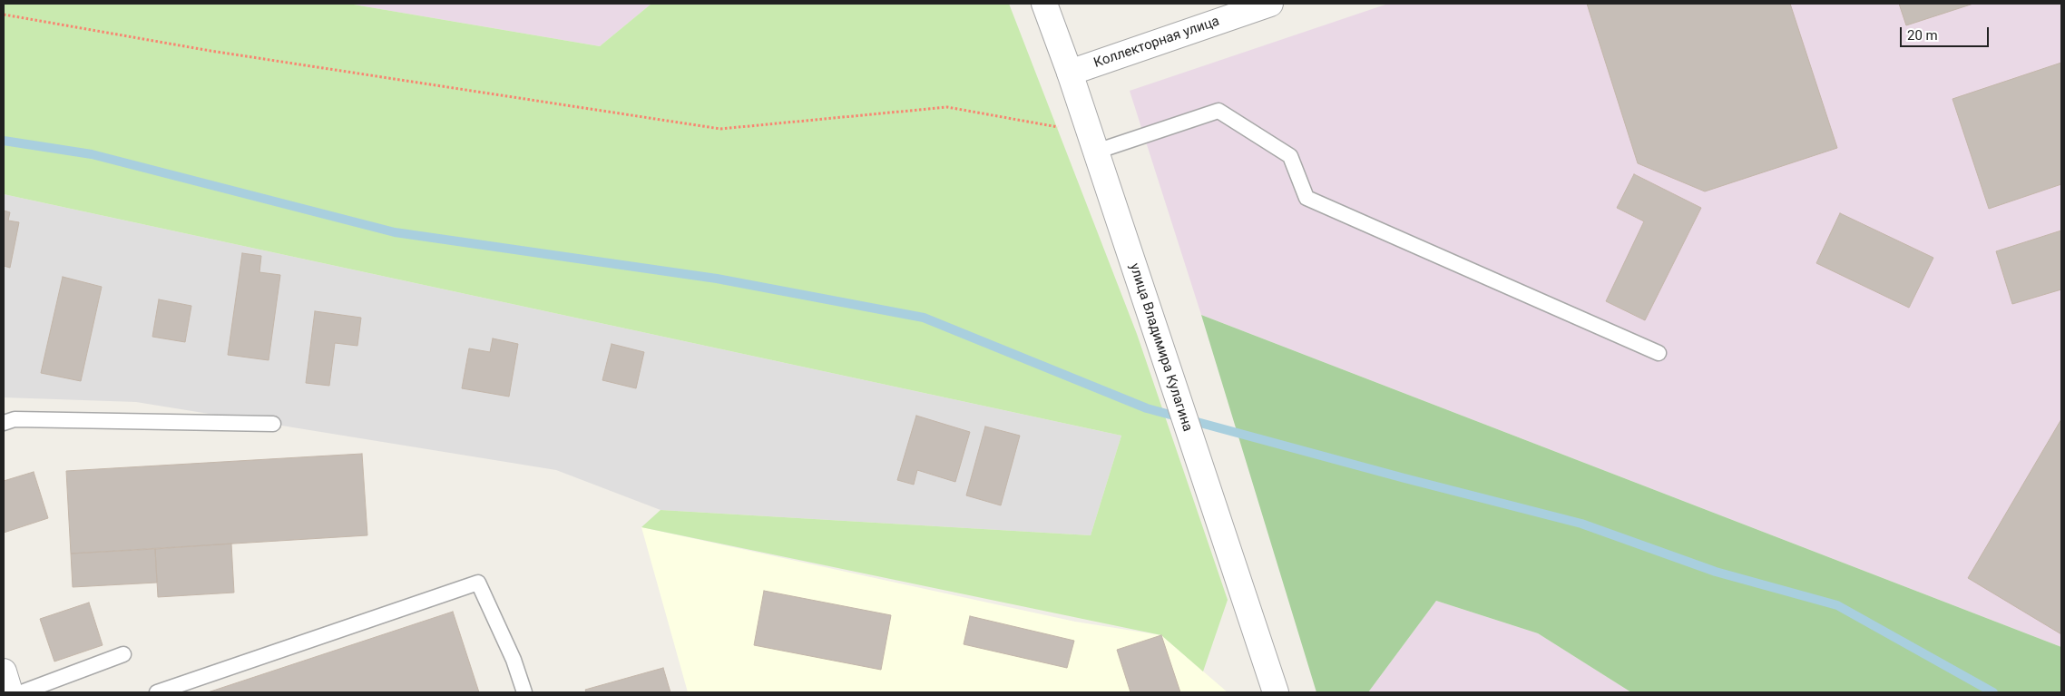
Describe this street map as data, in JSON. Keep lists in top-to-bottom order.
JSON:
{
  "streets": {
    "street": ["Коллекторная улица", "улица Владимира Кулагина"]
  },
  "crossings": [
    ["Коллекторная улица", "улица Владимира Кулагина"]
  ],
  "scale_bar": "20 m"
}
